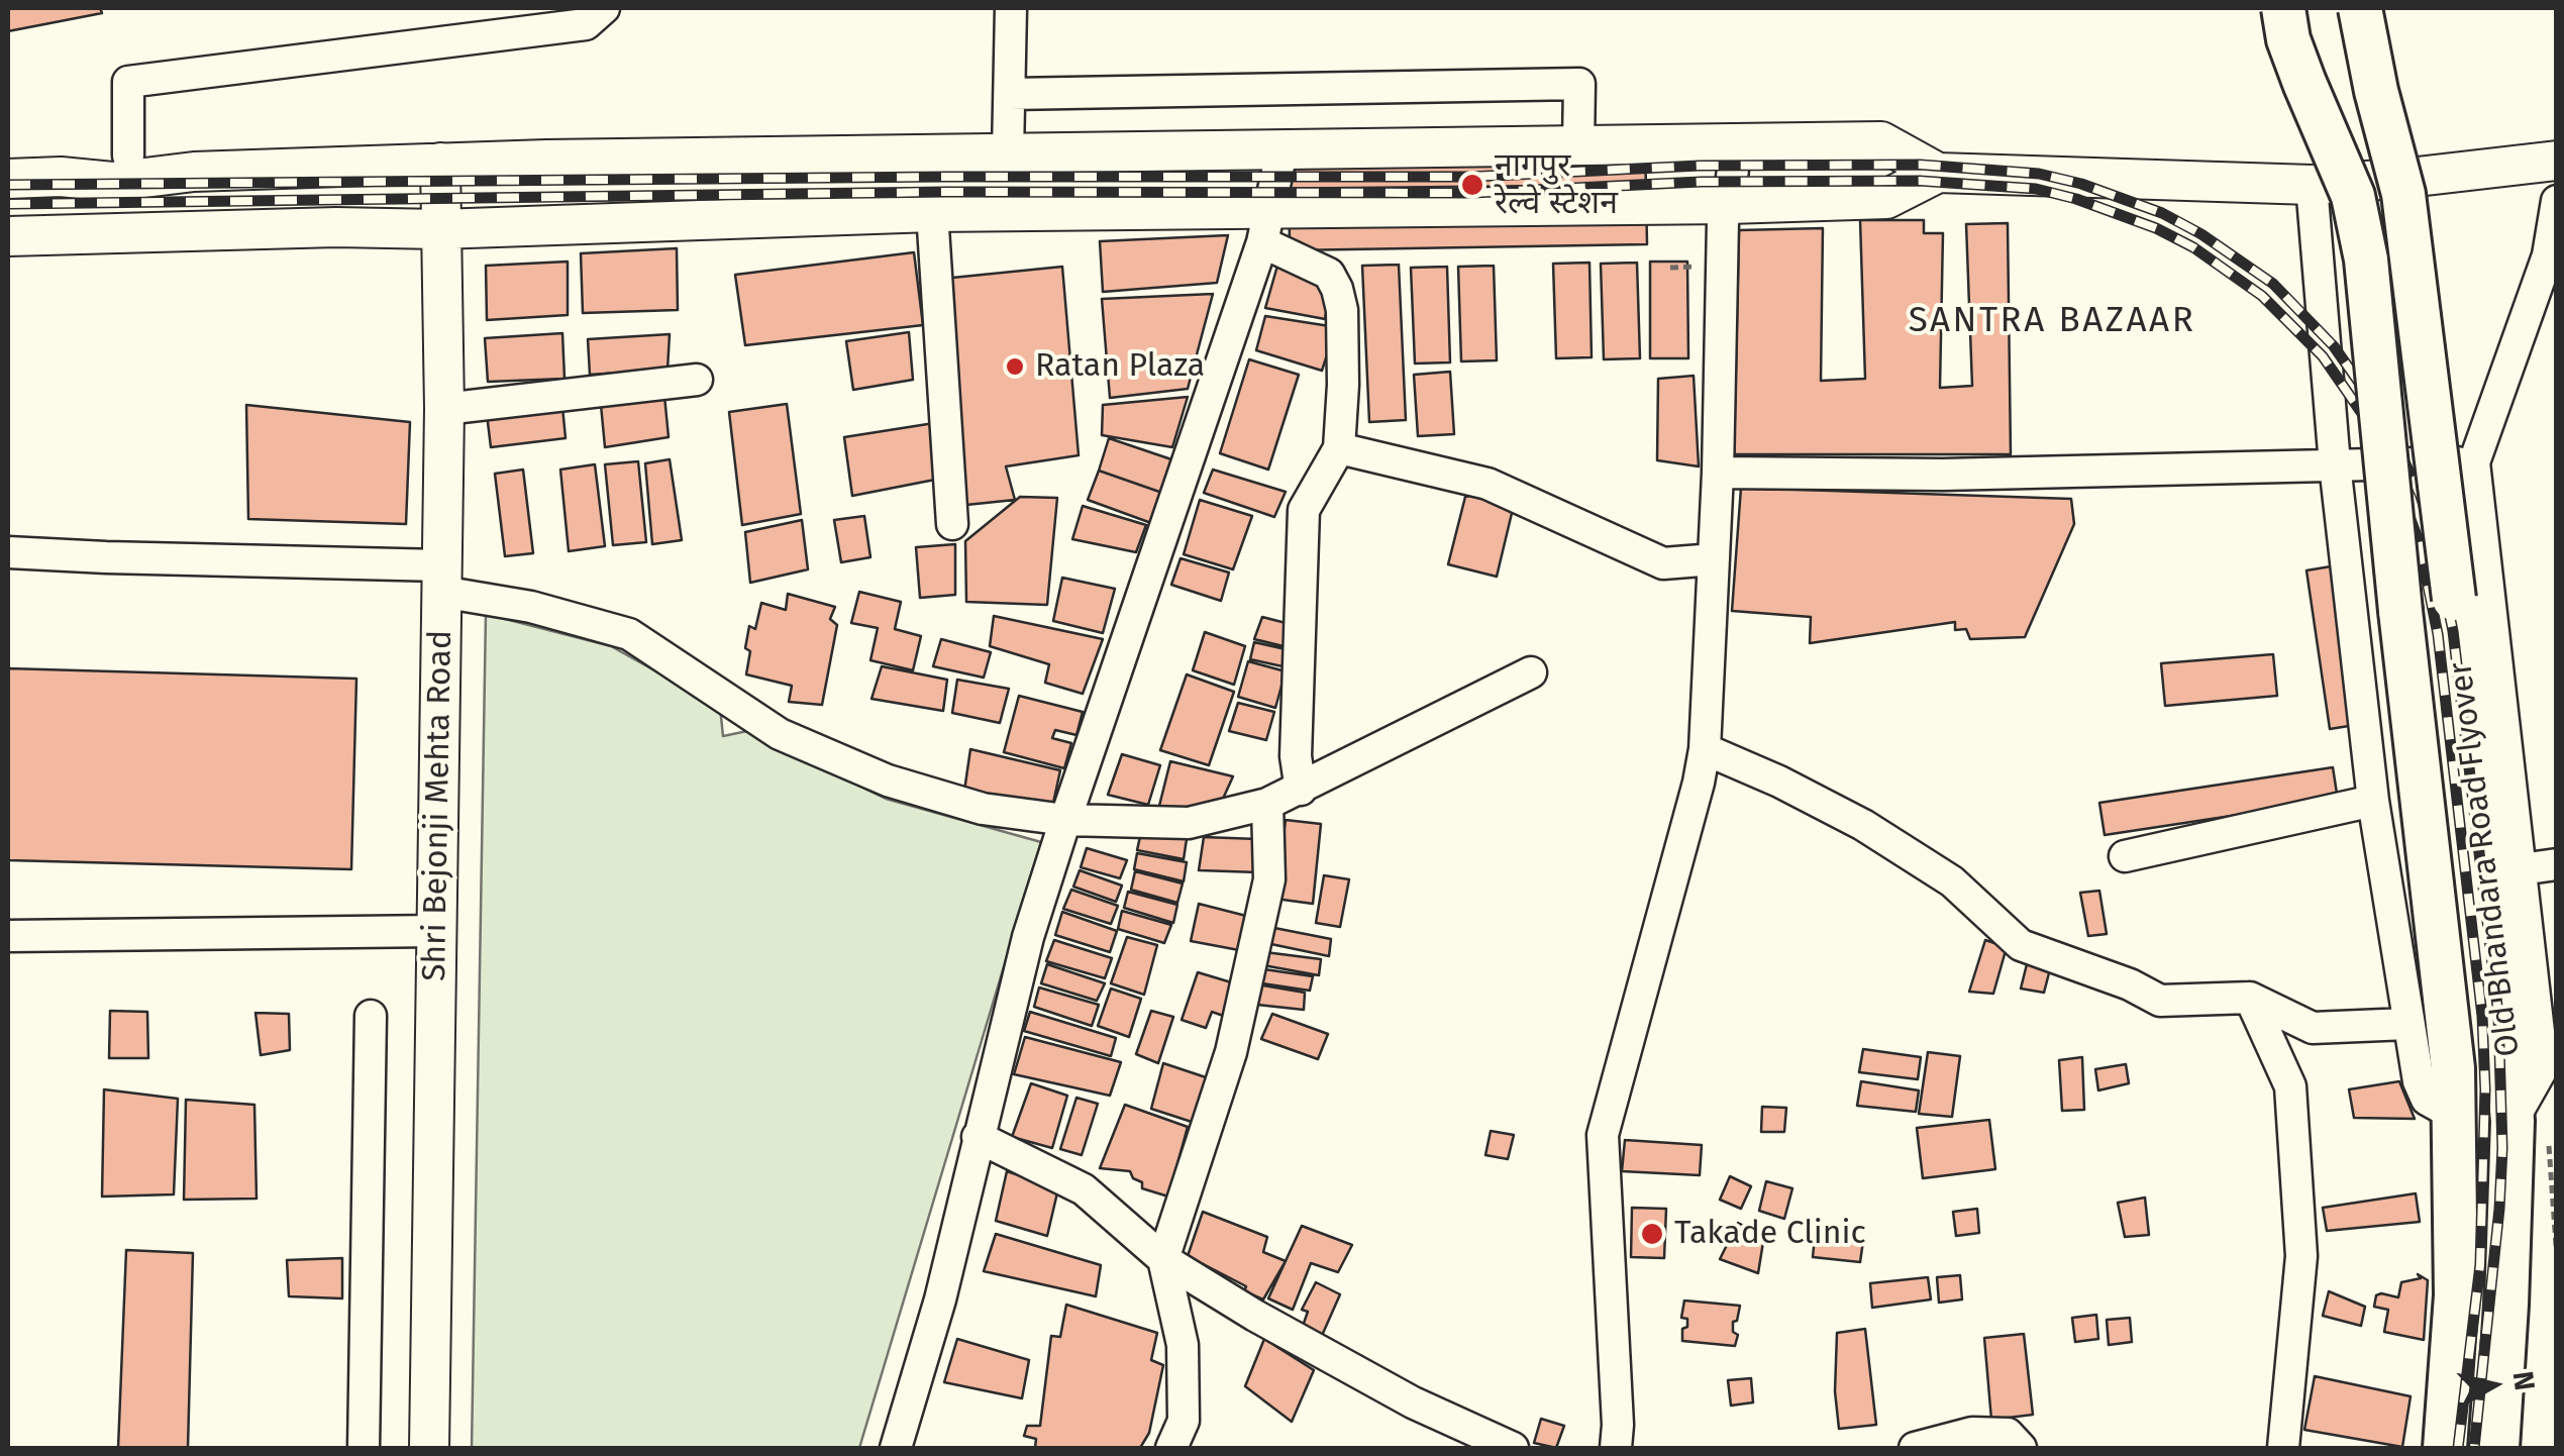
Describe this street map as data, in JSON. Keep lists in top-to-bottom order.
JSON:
{
  "streets": {
    "highway": ["Old Bhandara Road Flyover"],
    "main road": ["Shri Bejonji Mehta Road"]
  },
  "districts": ["SANTRA BAZAAR"],
  "places": ["नागपुर रेल्वे स्टेशन", "Ratan Plaza", "Takade Clinic"],
  "north": "right"
}
